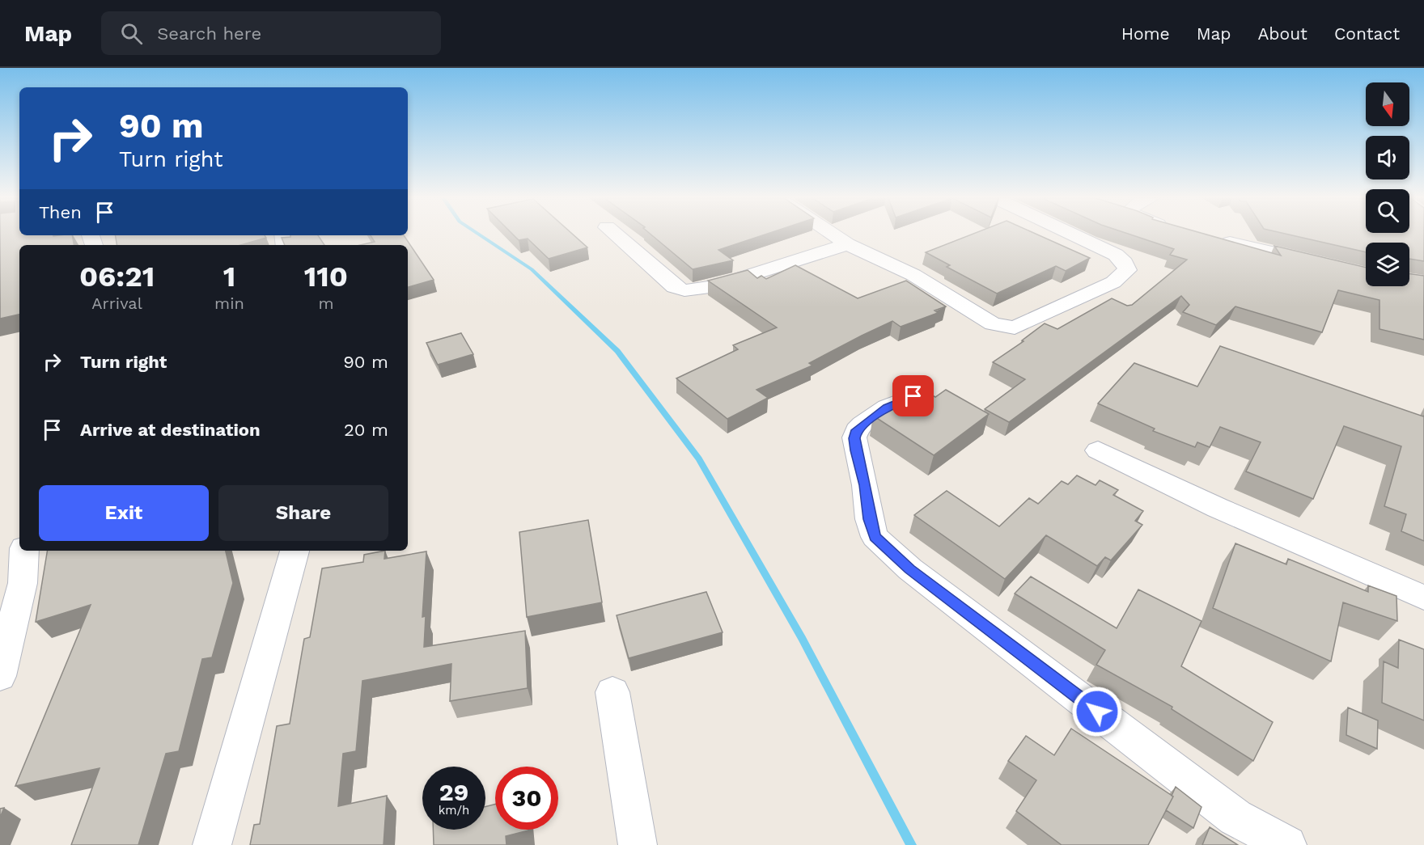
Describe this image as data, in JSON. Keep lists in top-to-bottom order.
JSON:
{
  "north": "bottom",
  "page": {
    "header": "Map",
    "search": "Search here",
    "nav": [
      "Home",
      "Map",
      "About",
      "Contact"
    ],
    "turn": ["90 m", "Turn right"],
    "then": "Then",
    "eta": [
      "06:21",
      "Arrival",
      "1",
      "min",
      "110",
      "m"
    ],
    "list": [
      {
        "name": "Turn right",
        "value": "90 m"
      },
      {
        "name": "Arrive at destination",
        "value": "20 m"
      }
    ],
    "buttons": ["Exit", "Share"],
    "speed": "29 km/h",
    "limit": "30"
  }
}
